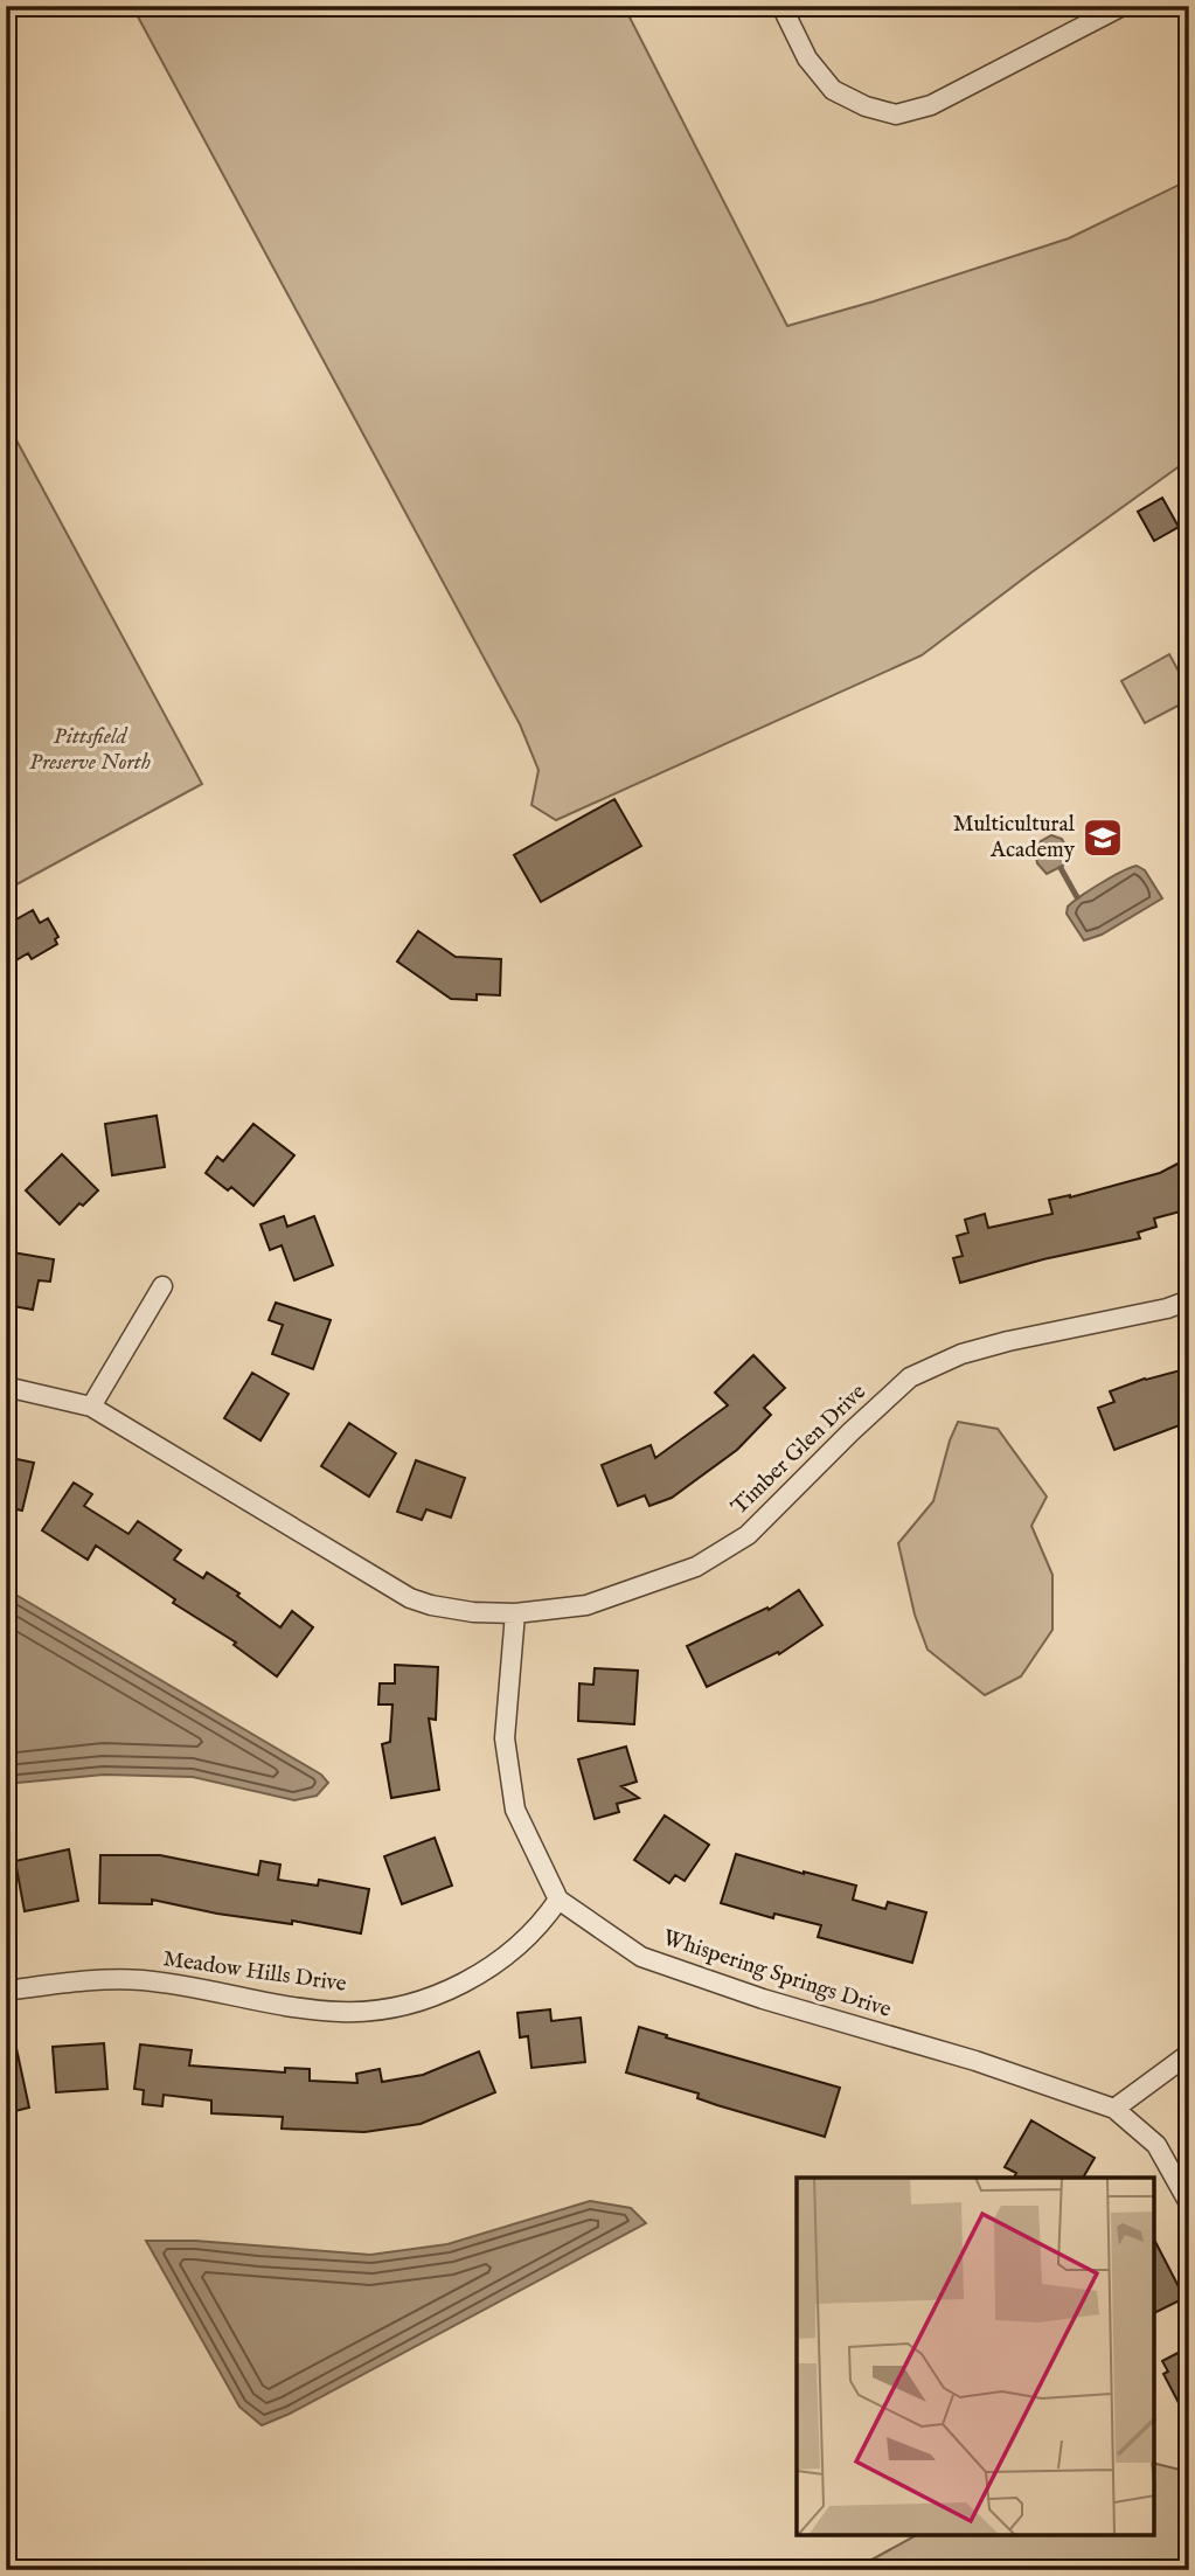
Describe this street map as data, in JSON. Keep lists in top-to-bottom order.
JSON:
{
  "streets": {
    "street": ["Timber Glen Drive", "Meadow Hills Drive", "Whispering Springs Drive"]
  },
  "crossings": [
    ["Meadow Hills Drive", "Whispering Springs Drive"]
  ],
  "parks": ["Pittsfield Preserve North"],
  "places": {
    "school or university": ["Multicultural Academy"]
  }
}
